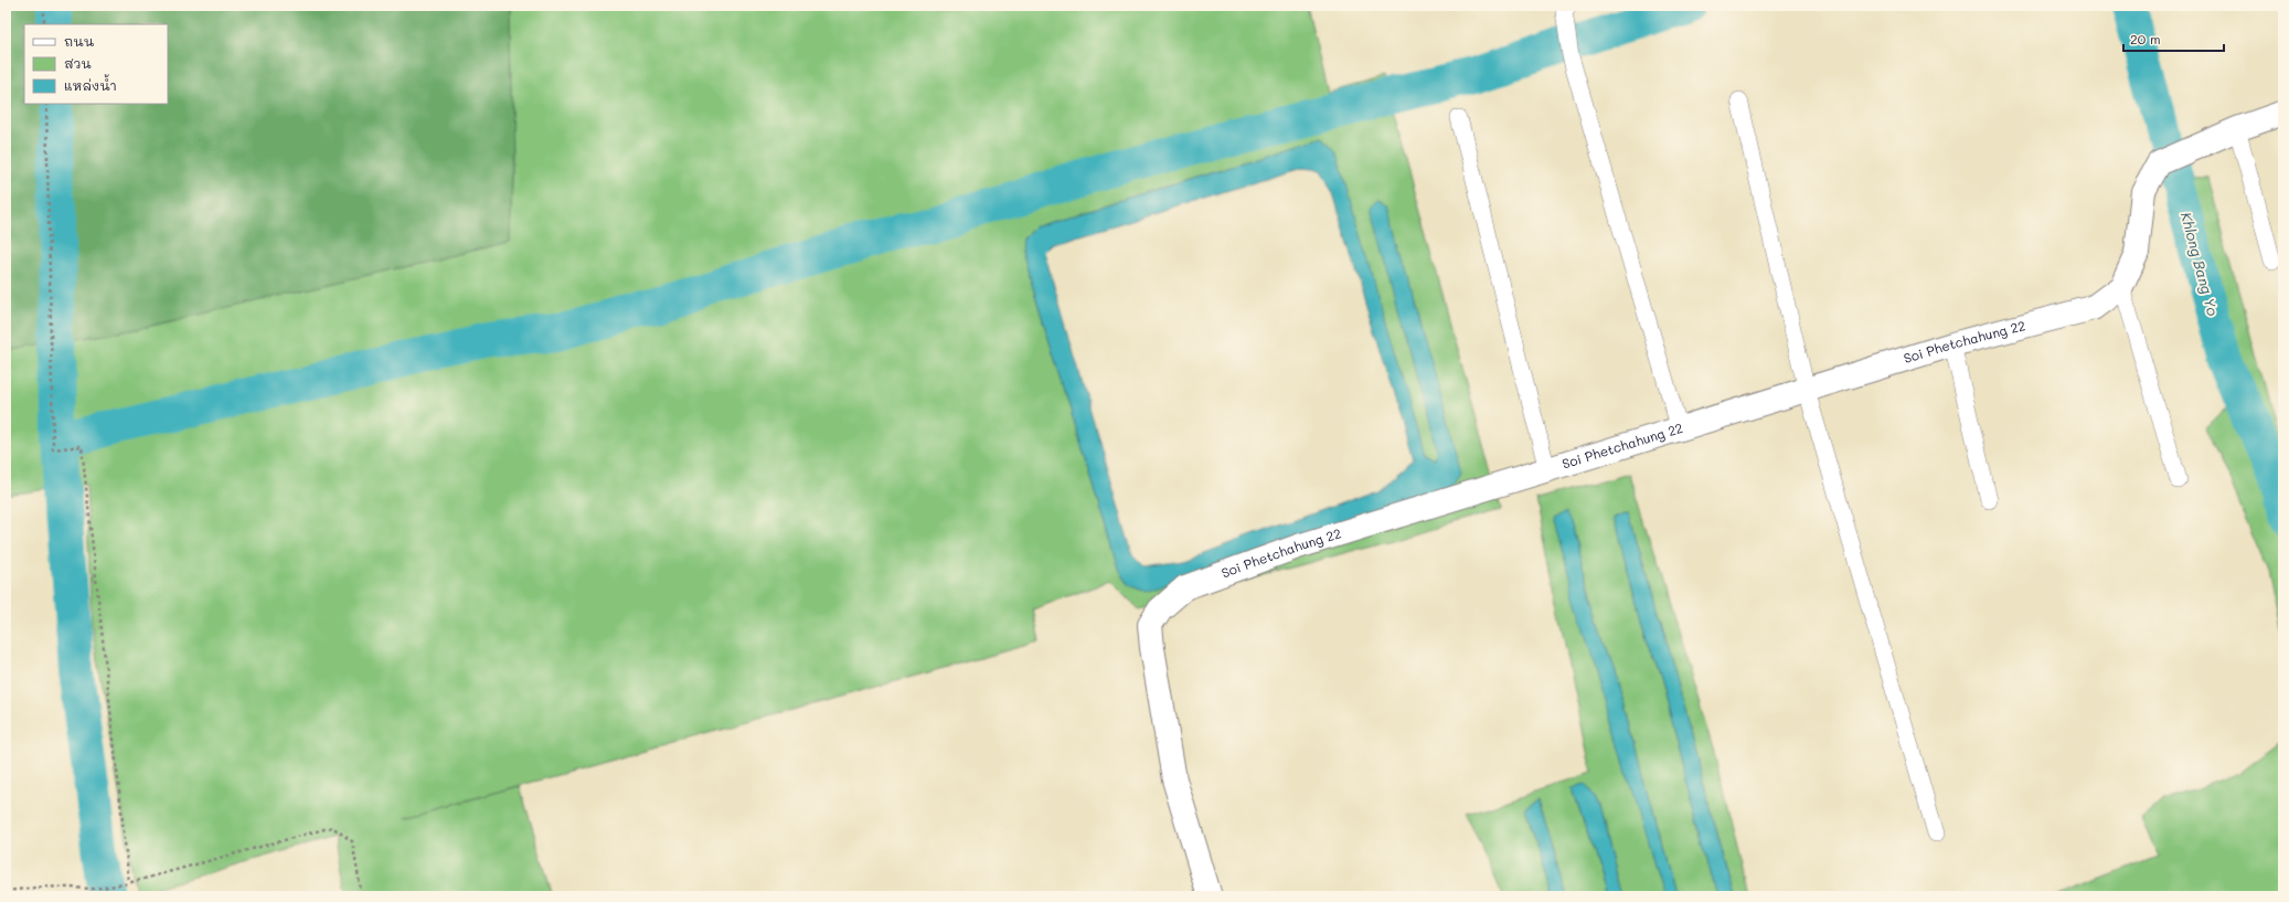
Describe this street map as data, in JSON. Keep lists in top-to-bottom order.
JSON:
{
  "streets": {
    "street": ["Soi Phetchahung 22"]
  },
  "water": ["Khlong Bang Yo"],
  "legend": ["ถนน", "สวน", "แหล่งน้ำ"],
  "scale_bar": "20 m"
}
